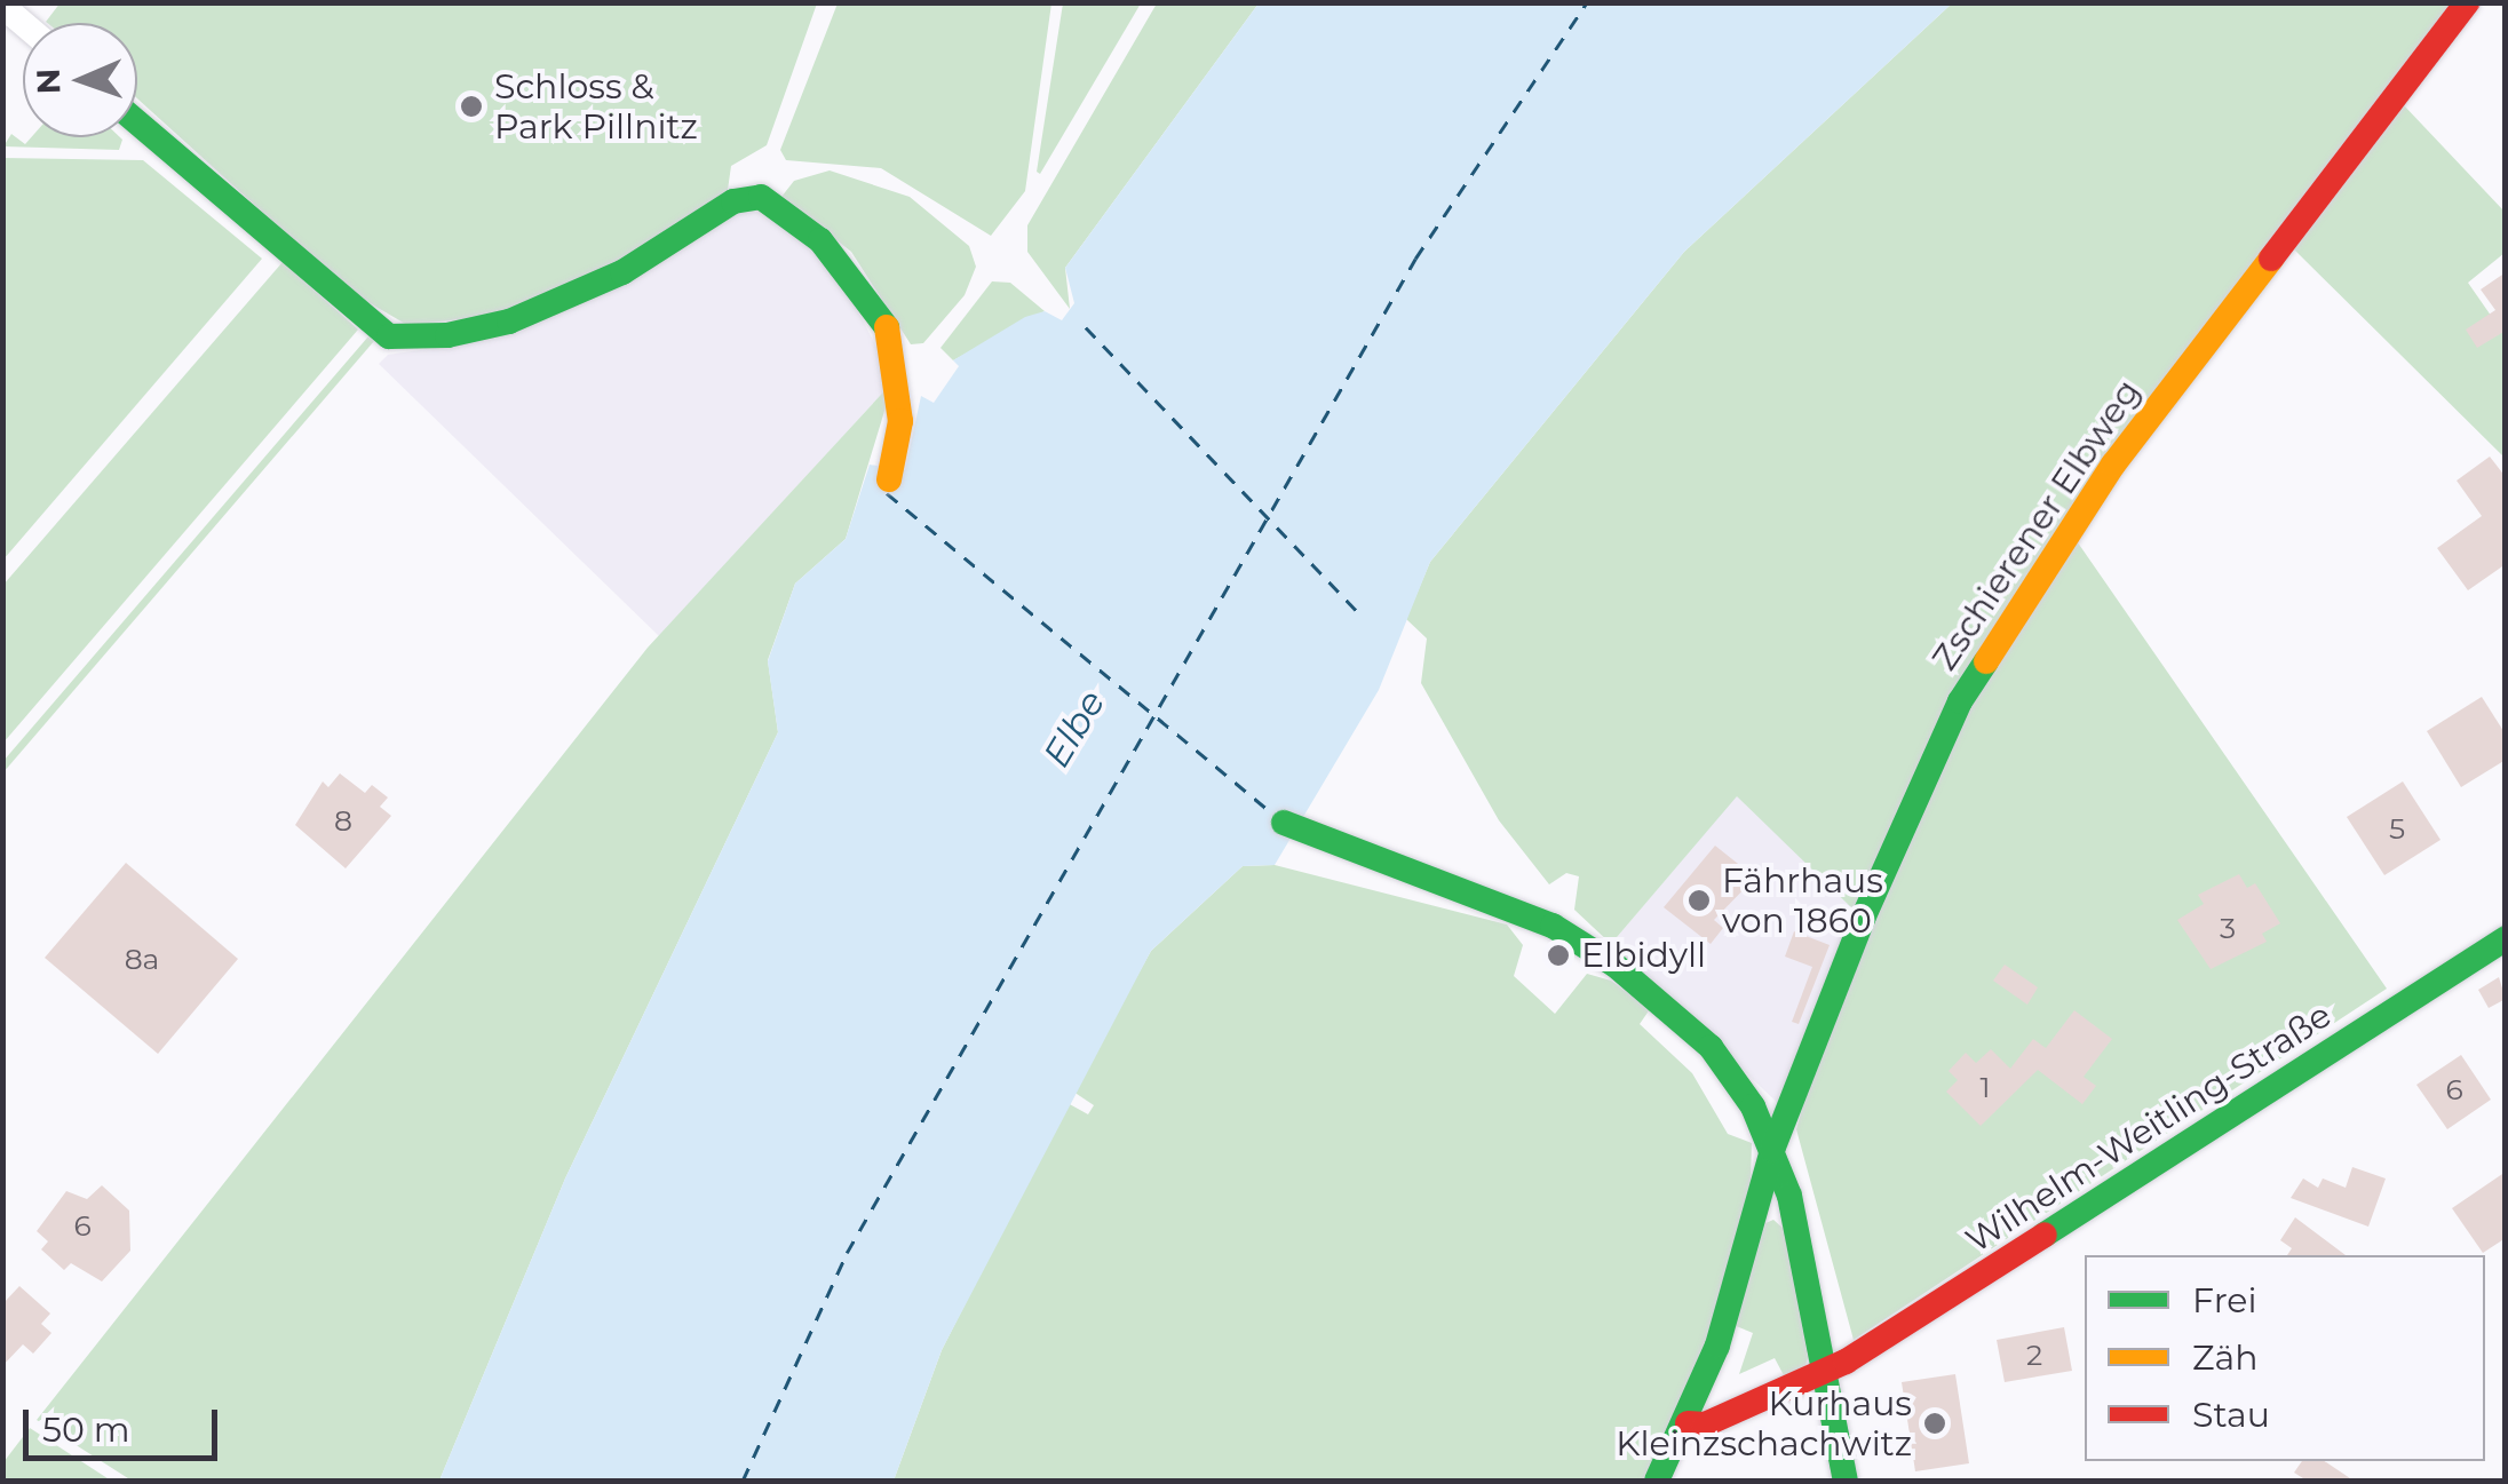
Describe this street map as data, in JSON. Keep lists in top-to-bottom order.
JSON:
{
  "streets": {
    "street": ["Zschierener Elbweg", "Wilhelm-Weitling-Straße"]
  },
  "crossings": [
    ["Zschierener Elbweg", "Wilhelm-Weitling-Straße"]
  ],
  "water": ["Elbe"],
  "places": [
    "Schloss & Park Pillnitz",
    "Fährhaus von 1860",
    "Elbidyll",
    "Kurhaus Kleinzschachwitz"
  ],
  "house_numbers": [
    "8",
    "5",
    "3",
    "8a",
    "1",
    "6",
    "6",
    "2"
  ],
  "legend": ["Frei", "Zäh", "Stau"],
  "scale_bar": "50 m",
  "north": "left"
}
